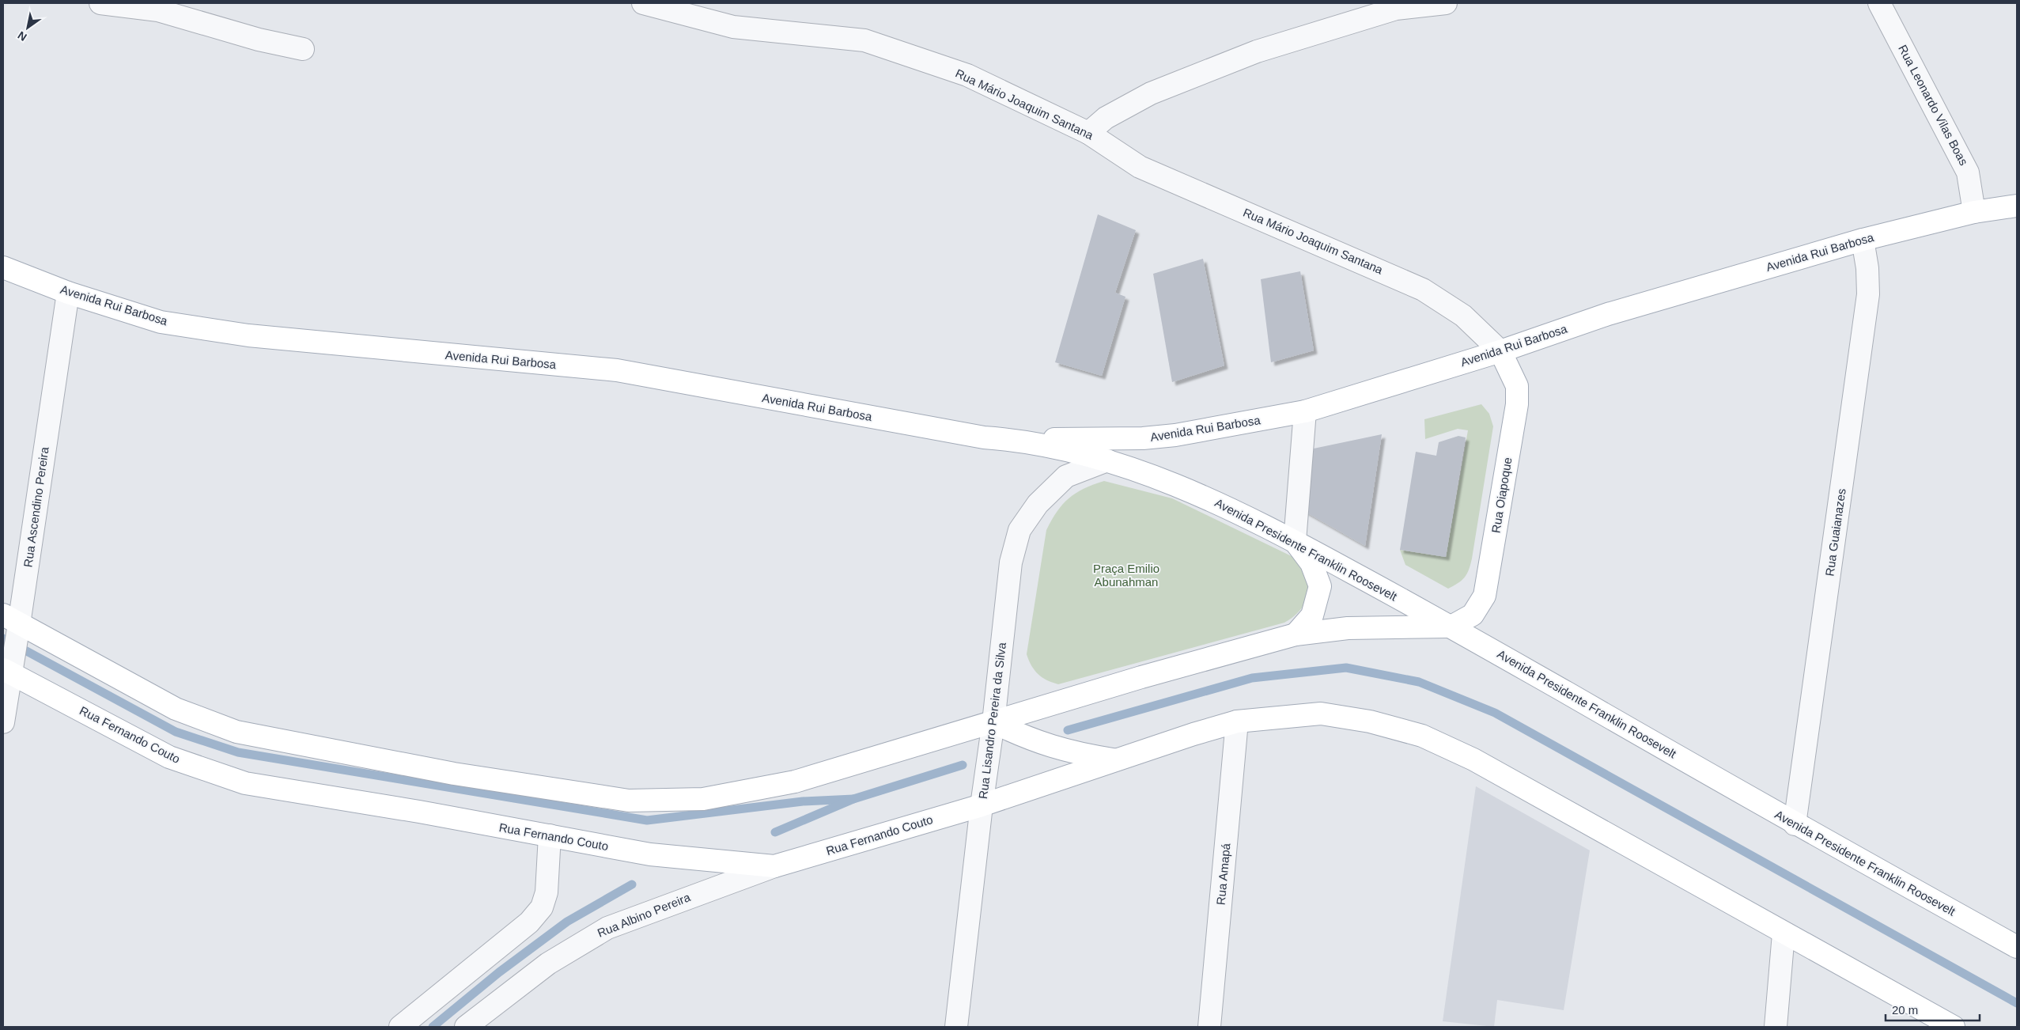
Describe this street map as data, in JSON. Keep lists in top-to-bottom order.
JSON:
{
  "streets": {
    "main road": [
      "Avenida Rui Barbosa",
      "Rua Oiapoque",
      "Avenida Presidente Franklin Roosevelt",
      "Rua Fernando Couto"
    ],
    "street": [
      "Rua Mário Joaquim Santana",
      "Rua Leonardo Vilas Boas",
      "Rua Ascendino Pereira",
      "Rua Guaianazes",
      "Rua Lisandro Pereira da Silva",
      "Rua Amapá",
      "Rua Albino Pereira"
    ]
  },
  "crossings": [
    ["Rua Mário Joaquim Santana", "Avenida Rui Barbosa"],
    ["Rua Mário Joaquim Santana", "Rua Oiapoque"],
    ["Rua Leonardo Vilas Boas", "Avenida Rui Barbosa"],
    ["Avenida Rui Barbosa", "Rua Oiapoque"],
    ["Avenida Rui Barbosa", "Rua Ascendino Pereira"],
    ["Avenida Rui Barbosa", "Rua Guaianazes"],
    ["Avenida Rui Barbosa", "Avenida Presidente Franklin Roosevelt"],
    ["Avenida Rui Barbosa", "Rua Lisandro Pereira da Silva"],
    ["Rua Oiapoque", "Avenida Presidente Franklin Roosevelt"],
    ["Rua Ascendino Pereira", "Rua Fernando Couto"],
    ["Rua Guaianazes", "Avenida Presidente Franklin Roosevelt"],
    ["Rua Lisandro Pereira da Silva", "Rua Fernando Couto"],
    ["Rua Fernando Couto", "Rua Albino Pereira"]
  ],
  "parks": ["Praça Emilio Abunahman"],
  "scale_bar": "20 m",
  "north": "bottom left"
}
